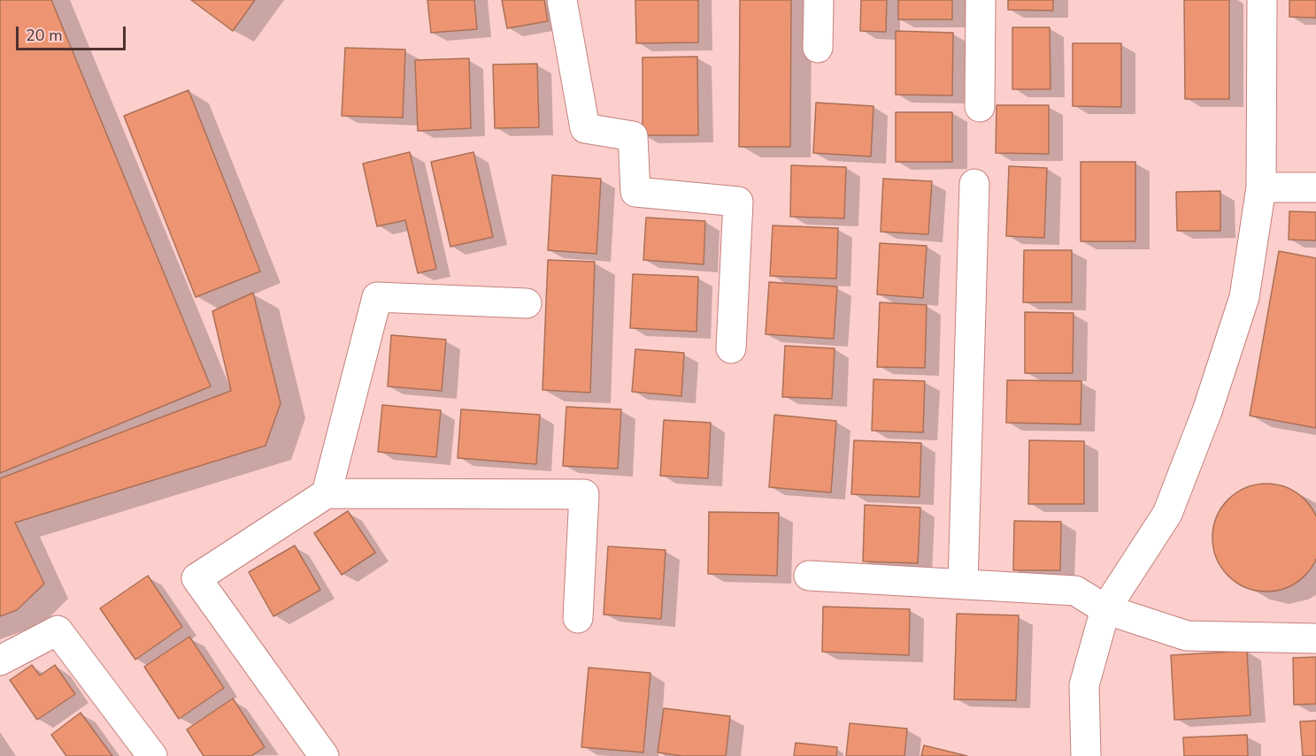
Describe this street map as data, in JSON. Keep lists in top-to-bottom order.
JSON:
{
  "scale_bar": "20 m"
}
